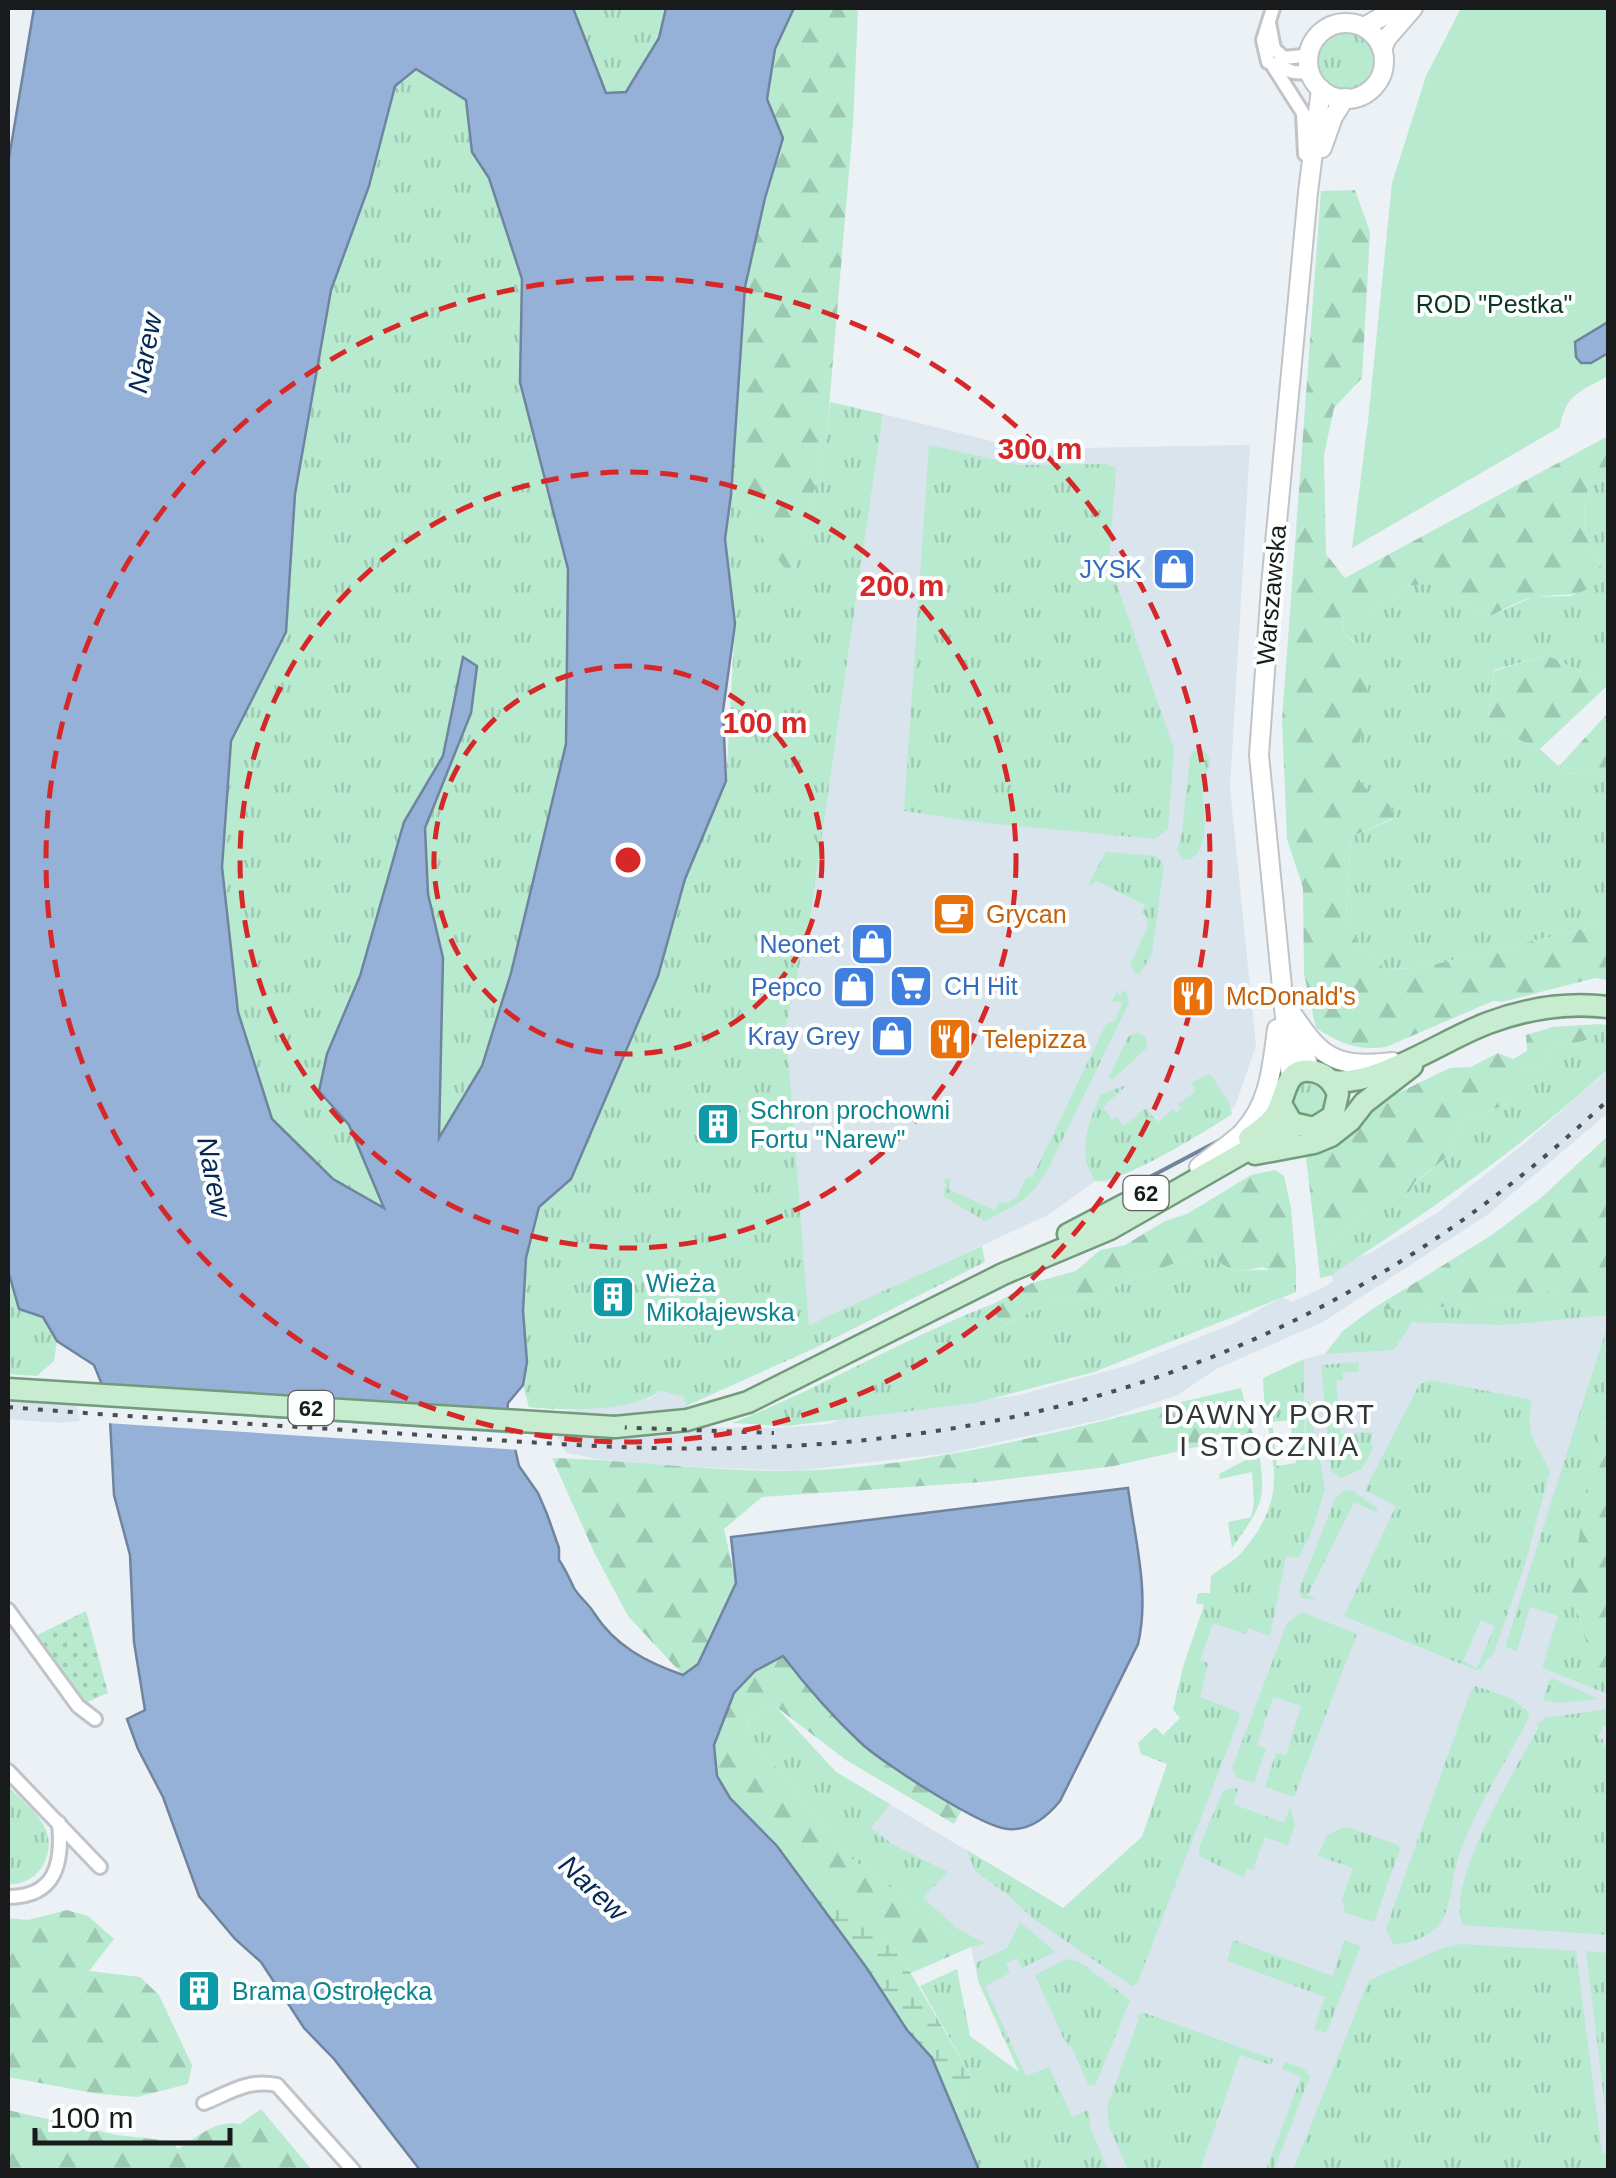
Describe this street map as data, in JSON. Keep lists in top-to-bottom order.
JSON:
{
  "streets": {
    "main road": ["Warszawska", "62"]
  },
  "crossings": [
    ["Warszawska", "62"]
  ],
  "districts": ["DAWNY PORT I STOCZNIA"],
  "water": ["Narew"],
  "parks": ["ROD \"Pestka\""],
  "places": {
    "shop": [
      "JYSK",
      "Neonet",
      "Pepco",
      "Kray Grey"
    ],
    "cafe": ["Grycan"],
    "supermarket": ["CH Hit"],
    "restaurant": ["McDonald's", "Telepizza"],
    "building": ["Schron prochowni Fortu \"Narew\"", "Wieża Mikołajewska", "Brama Ostrołęcka"]
  },
  "scale_bar": "100 m",
  "rings": ["300 m", "200 m", "100 m"]
}
